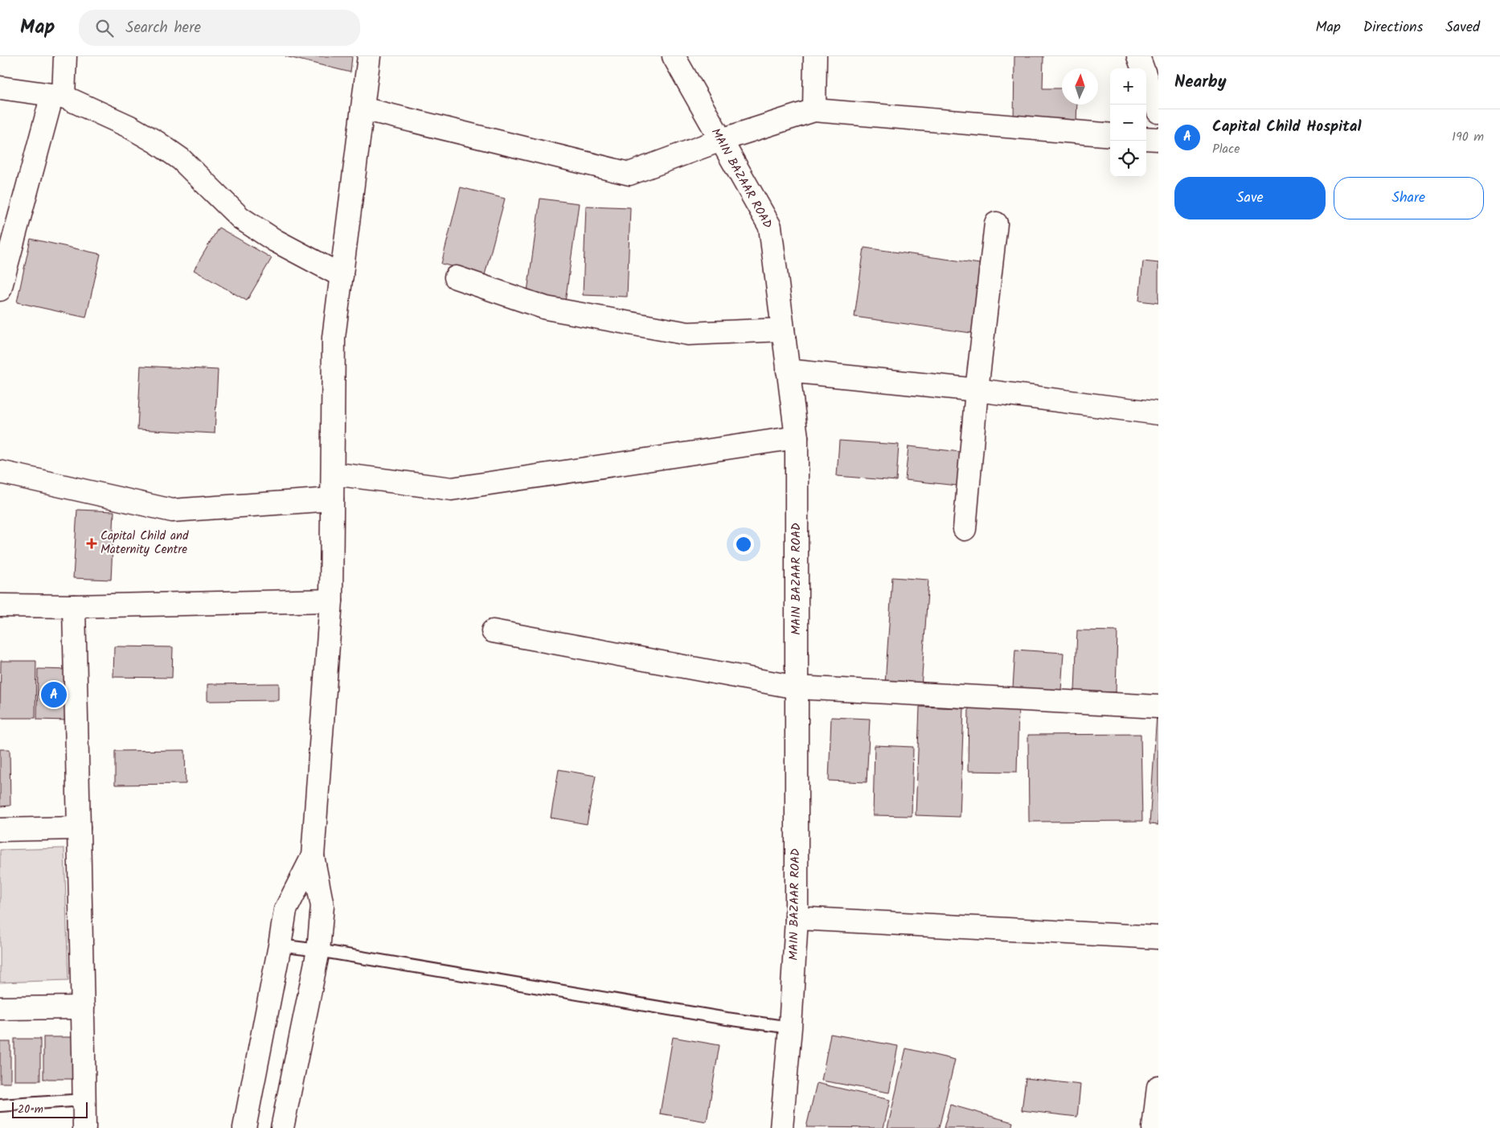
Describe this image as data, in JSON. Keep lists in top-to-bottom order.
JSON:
{
  "streets": {
    "street": ["MAIN BAZAAR ROAD"]
  },
  "places": {
    "health": ["Capital Child and Maternity Centre"]
  },
  "scale_bar": "20 m",
  "north": "top",
  "page": {
    "header": "Map",
    "search": "Search here",
    "nav": ["Map", "Directions", "Saved"],
    "heading": "Nearby",
    "map_buttons": ["+", "−"],
    "list": [
      {
        "mark": "A",
        "name": "Capital Child Hospital",
        "note": "Place",
        "value": "190 m"
      }
    ],
    "buttons": ["Save", "Share"],
    "pins": "A",
    "scale": "20 m"
  }
}
